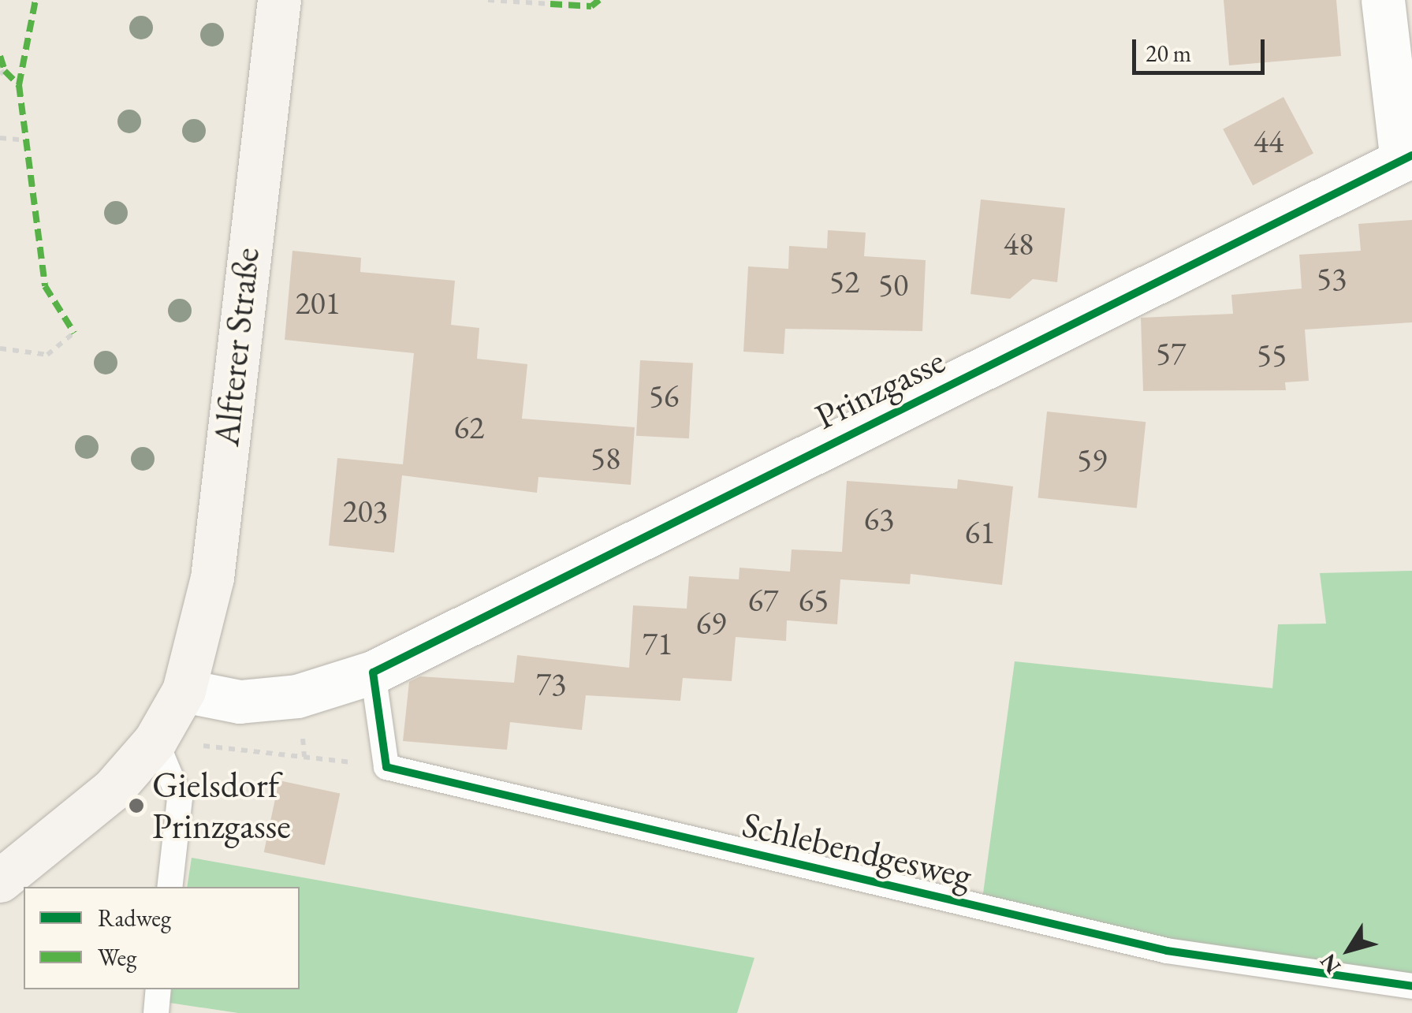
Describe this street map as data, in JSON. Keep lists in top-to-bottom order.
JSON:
{
  "streets": {
    "street": ["Alfterer Straße", "Prinzgasse"],
    "lane": ["Schlebendgesweg"]
  },
  "crossings": [
    ["Alfterer Straße", "Prinzgasse"]
  ],
  "places": ["Gielsdorf Prinzgasse"],
  "house_numbers": [
    "44",
    "48",
    "53",
    "52",
    "50",
    "201",
    "57",
    "55",
    "56",
    "62",
    "58",
    "59",
    "203",
    "63",
    "61",
    "67",
    "65",
    "69",
    "71",
    "73"
  ],
  "legend": ["Radweg", "Weg"],
  "scale_bar": "20 m",
  "north": "bottom left"
}
